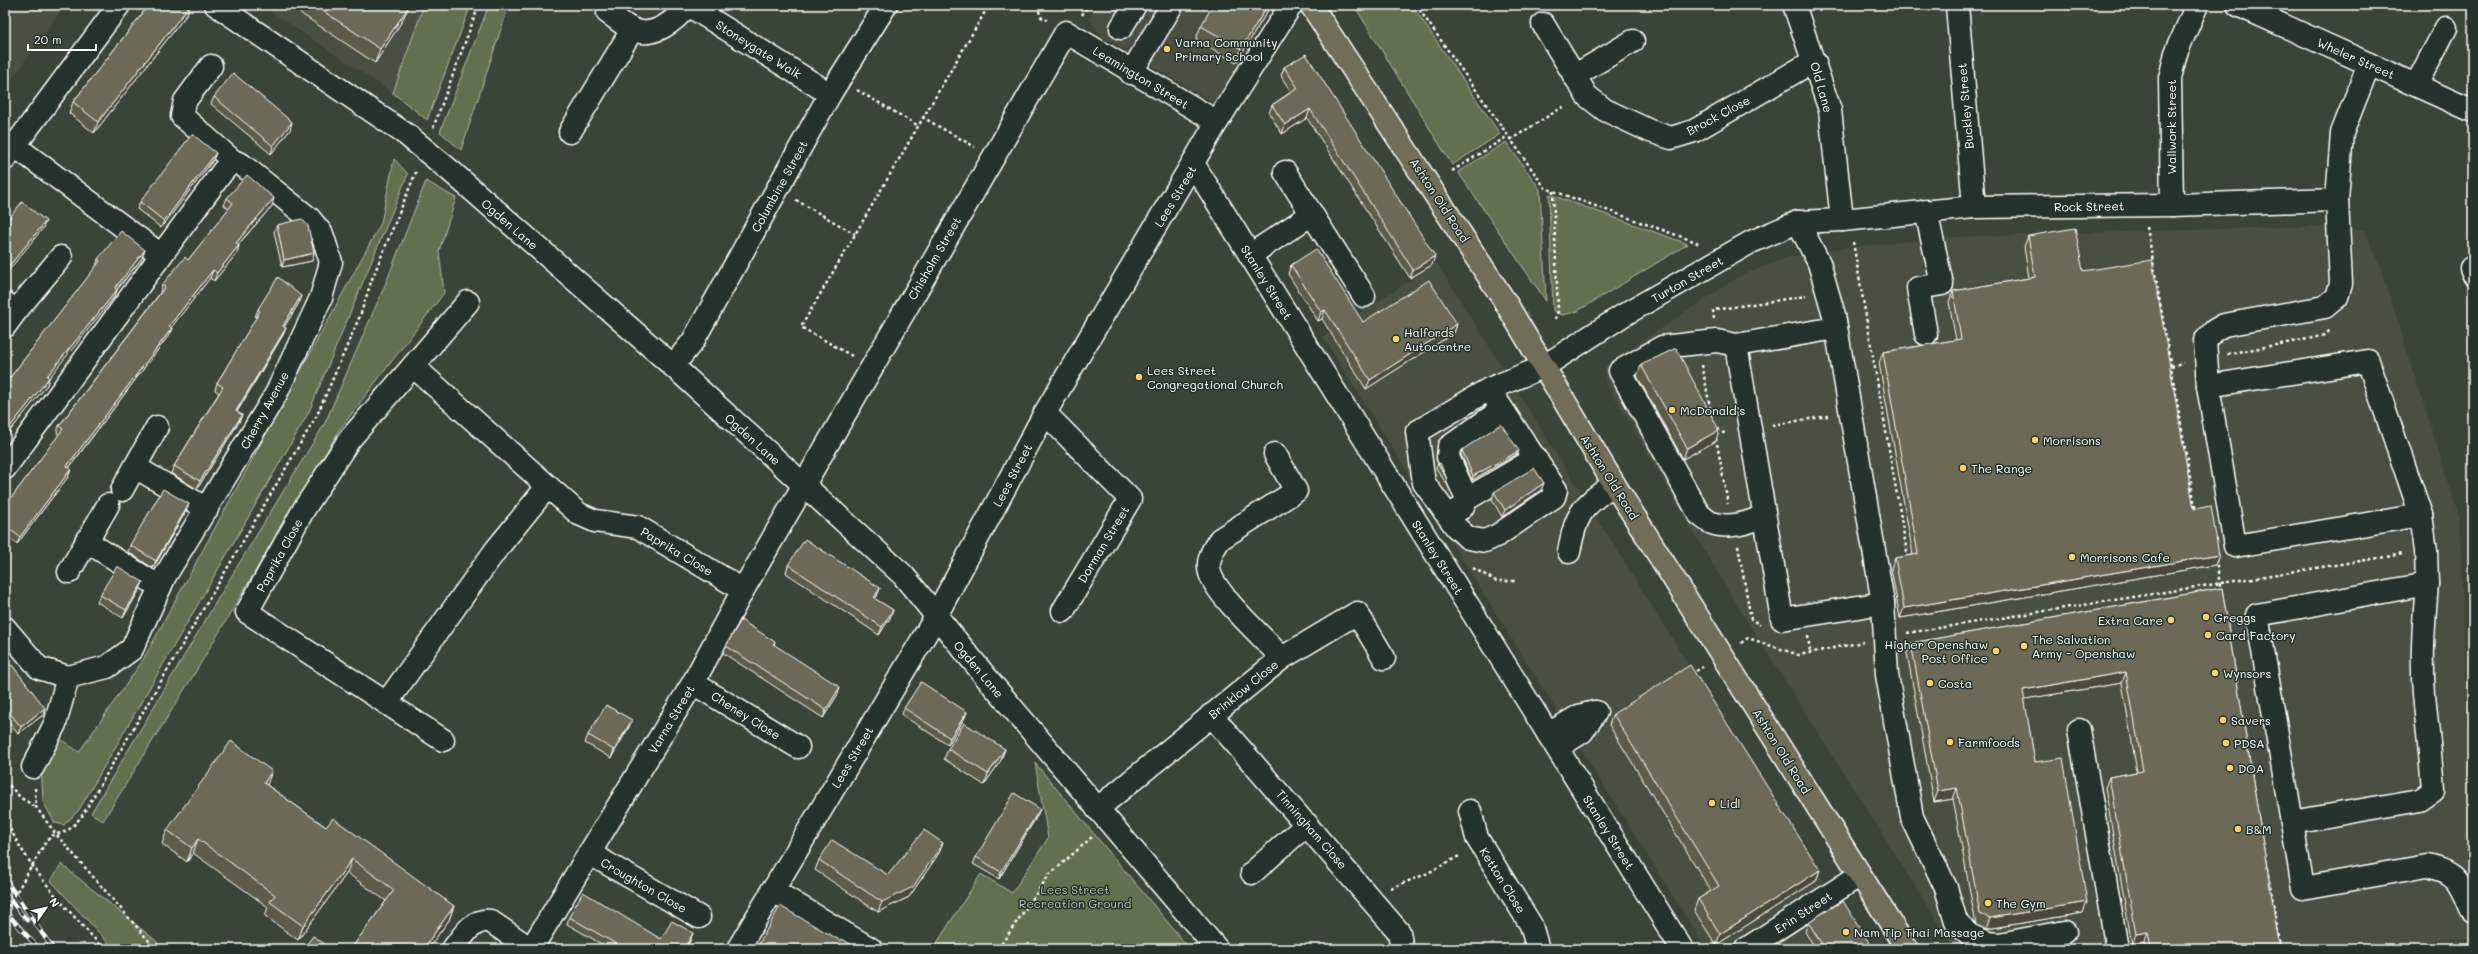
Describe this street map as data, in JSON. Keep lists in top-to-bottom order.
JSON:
{
  "streets": {
    "highway": ["Ashton Old Road"],
    "street": [
      "Stoneygate Walk",
      "Wheler Street",
      "Leamington Street",
      "Old Lane",
      "Buckley Street",
      "Brock Close",
      "Wallwork Street",
      "Columbine Street",
      "Lees Street",
      "Rock Street",
      "Ogden Lane",
      "Chisholm Street",
      "Turton Street",
      "Stanley Street",
      "Cherry Avenue",
      "Dorman Street",
      "Paprika Close",
      "Brinklow Close",
      "Cheney Close",
      "Varna Street",
      "Tinningham Close",
      "Ketton Close",
      "Croughton Close",
      "Erin Street"
    ]
  },
  "crossings": [
    ["Stoneygate Walk", "Columbine Street"],
    ["Leamington Street", "Lees Street"],
    ["Leamington Street", "Chisholm Street"],
    ["Old Lane", "Brock Close"],
    ["Old Lane", "Rock Street"],
    ["Old Lane", "Turton Street"],
    ["Buckley Street", "Rock Street"],
    ["Wallwork Street", "Rock Street"],
    ["Columbine Street", "Ogden Lane"],
    ["Lees Street", "Ogden Lane"],
    ["Lees Street", "Stanley Street"],
    ["Lees Street", "Dorman Street"],
    ["Ashton Old Road", "Turton Street"],
    ["Ashton Old Road", "Erin Street"],
    ["Rock Street", "Turton Street"],
    ["Ogden Lane", "Chisholm Street"],
    ["Ogden Lane", "Brinklow Close"],
    ["Ogden Lane", "Varna Street"],
    ["Chisholm Street", "Varna Street"],
    ["Paprika Close", "Varna Street"],
    ["Brinklow Close", "Tinningham Close"],
    ["Cheney Close", "Varna Street"],
    ["Varna Street", "Croughton Close"]
  ],
  "parks": ["Lees Street Recreation Ground"],
  "places": [
    "Varna Community Primary School",
    "Halfords Autocentre",
    "Lees Street Congregational Church",
    "McDonald's",
    "Morrisons",
    "The Range",
    "Morrisons Cafe",
    "Greggs",
    "Extra Care",
    "Card Factory",
    "The Salvation Army - Openshaw",
    "Higher Openshaw Post Office",
    "Wynsors",
    "Costa",
    "Savers",
    "Farmfoods",
    "PDSA",
    "DOA",
    "Lidl",
    "B&M",
    "The Gym",
    "Nam Tip Thai Massage"
  ],
  "scale_bar": "20 m",
  "north": "top right"
}
